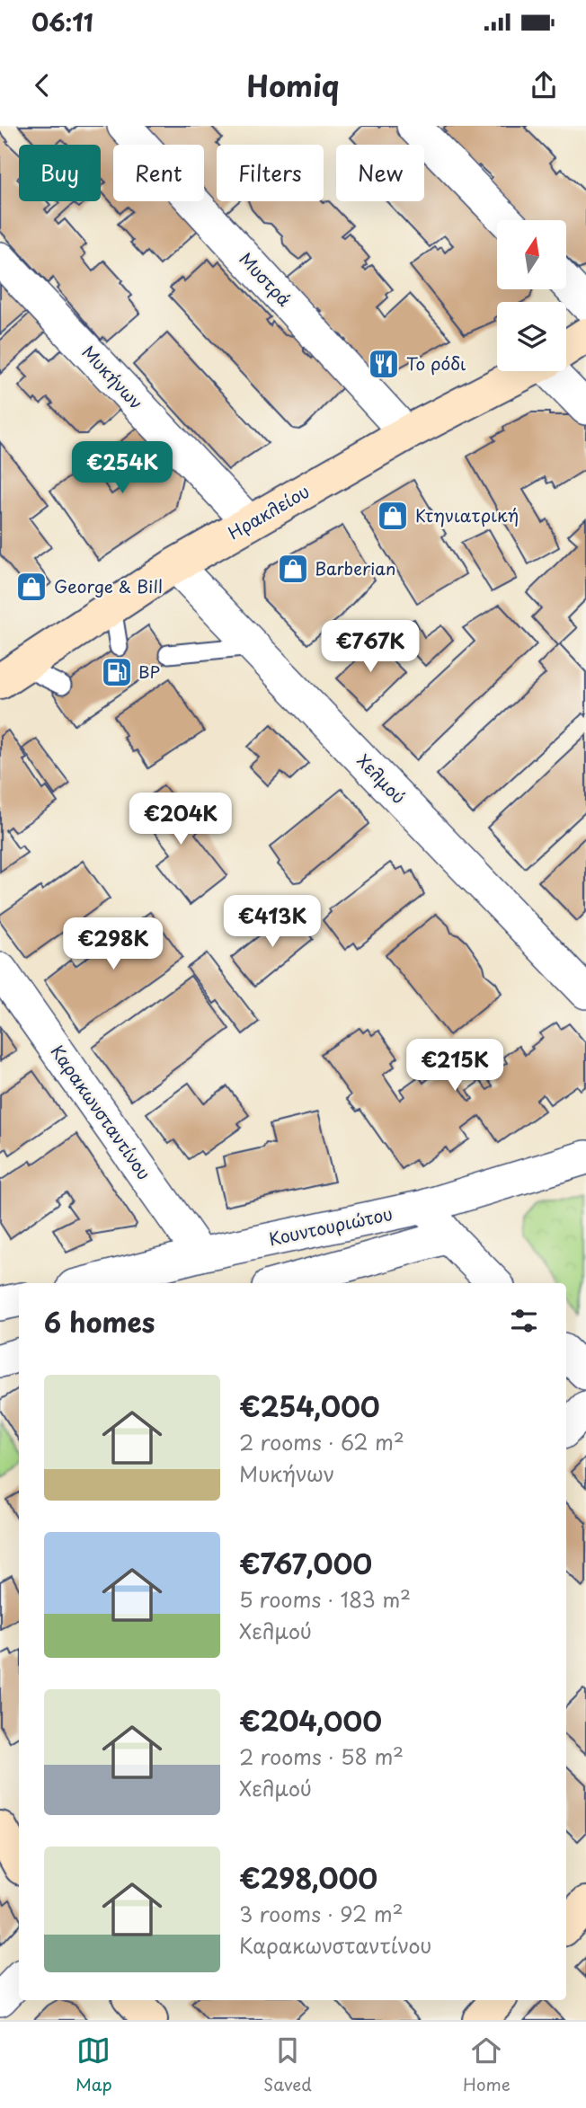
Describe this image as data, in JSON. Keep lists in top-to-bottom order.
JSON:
{
  "streets": {
    "main road": ["Ηρακλείου"],
    "street": [
      "Μυστρά",
      "Μυκήνων",
      "Χελμού",
      "Καρακωνσταντίνου",
      "Κουντουριώτου"
    ]
  },
  "crossings": [
    ["Μυστρά", "Ηρακλείου"],
    ["Μυκήνων", "Ηρακλείου"],
    ["Ηρακλείου", "Χελμού"],
    ["Καρακωνσταντίνου", "Κουντουριώτου"]
  ],
  "places": {
    "restaurant": ["Το ρόδι"],
    "shop": ["Κτηνιατρική", "Barberian", "George & Bill"],
    "fuel station": ["BP"]
  },
  "north": "top",
  "page": {
    "status": "06:11",
    "header": "Homiq",
    "chip": [
      "Buy",
      "Rent",
      "Filters",
      "New"
    ],
    "price": [
      "€254K",
      "€767K",
      "€204K",
      "€413K",
      "€298K",
      "€215K"
    ],
    "heading": "6 homes",
    "list": [
      {
        "name": "€254,000",
        "note": "2 rooms · 62 m² · Μυκήνων"
      },
      {
        "name": "€767,000",
        "note": "5 rooms · 183 m² · Χελμού"
      },
      {
        "name": "€204,000",
        "note": "2 rooms · 58 m² · Χελμού"
      },
      {
        "name": "€298,000",
        "note": "3 rooms · 92 m² · Καρακωνσταντίνου"
      }
    ],
    "tabs": ["Map", "Saved", "Home"]
  }
}
